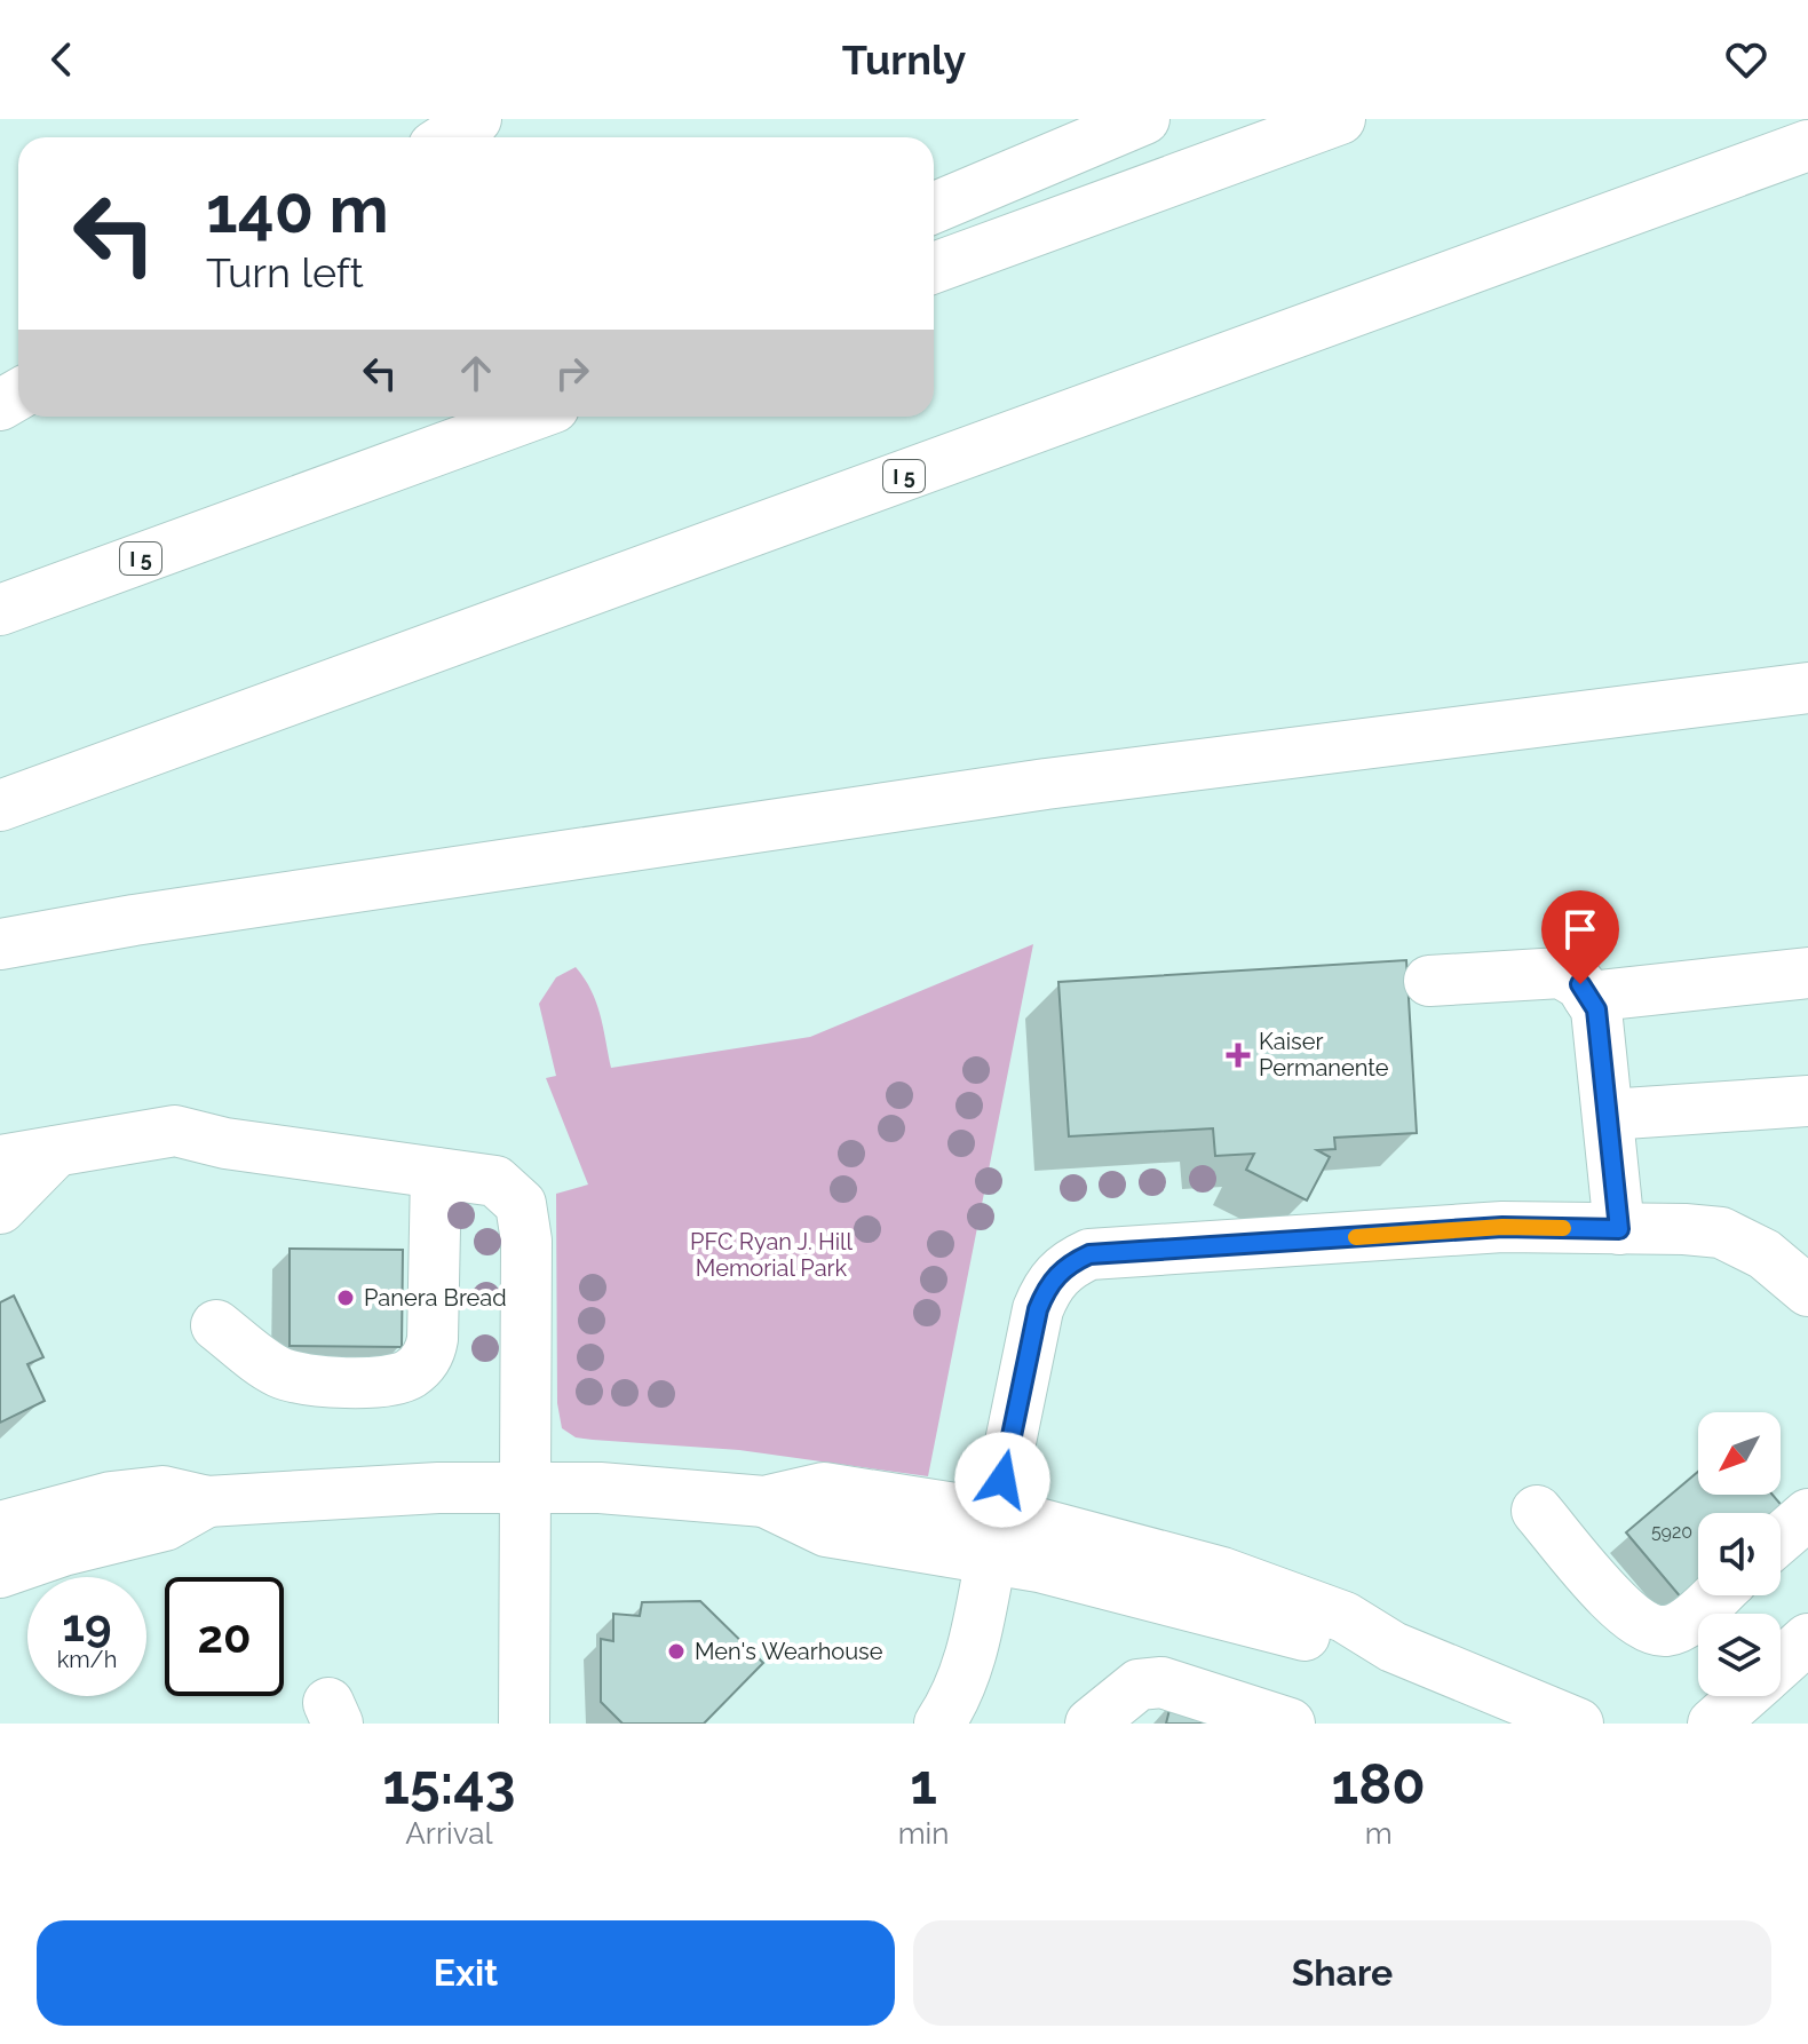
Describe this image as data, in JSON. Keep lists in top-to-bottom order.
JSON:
{
  "streets": {
    "main road": ["I 5"]
  },
  "parks": ["PFC Ryan J. Hill Memorial Park"],
  "places": {
    "health": ["Kaiser Permanente"],
    "other": ["Panera Bread", "Men's Wearhouse"]
  },
  "house_numbers": ["5920"],
  "north": "bottom left",
  "page": {
    "header": "Turnly",
    "turn": ["140 m", "Turn left"],
    "speed": "19 km/h",
    "limit": "20",
    "eta": [
      "15:43",
      "Arrival",
      "1",
      "min",
      "180",
      "m"
    ],
    "buttons": ["Exit", "Share"]
  }
}
